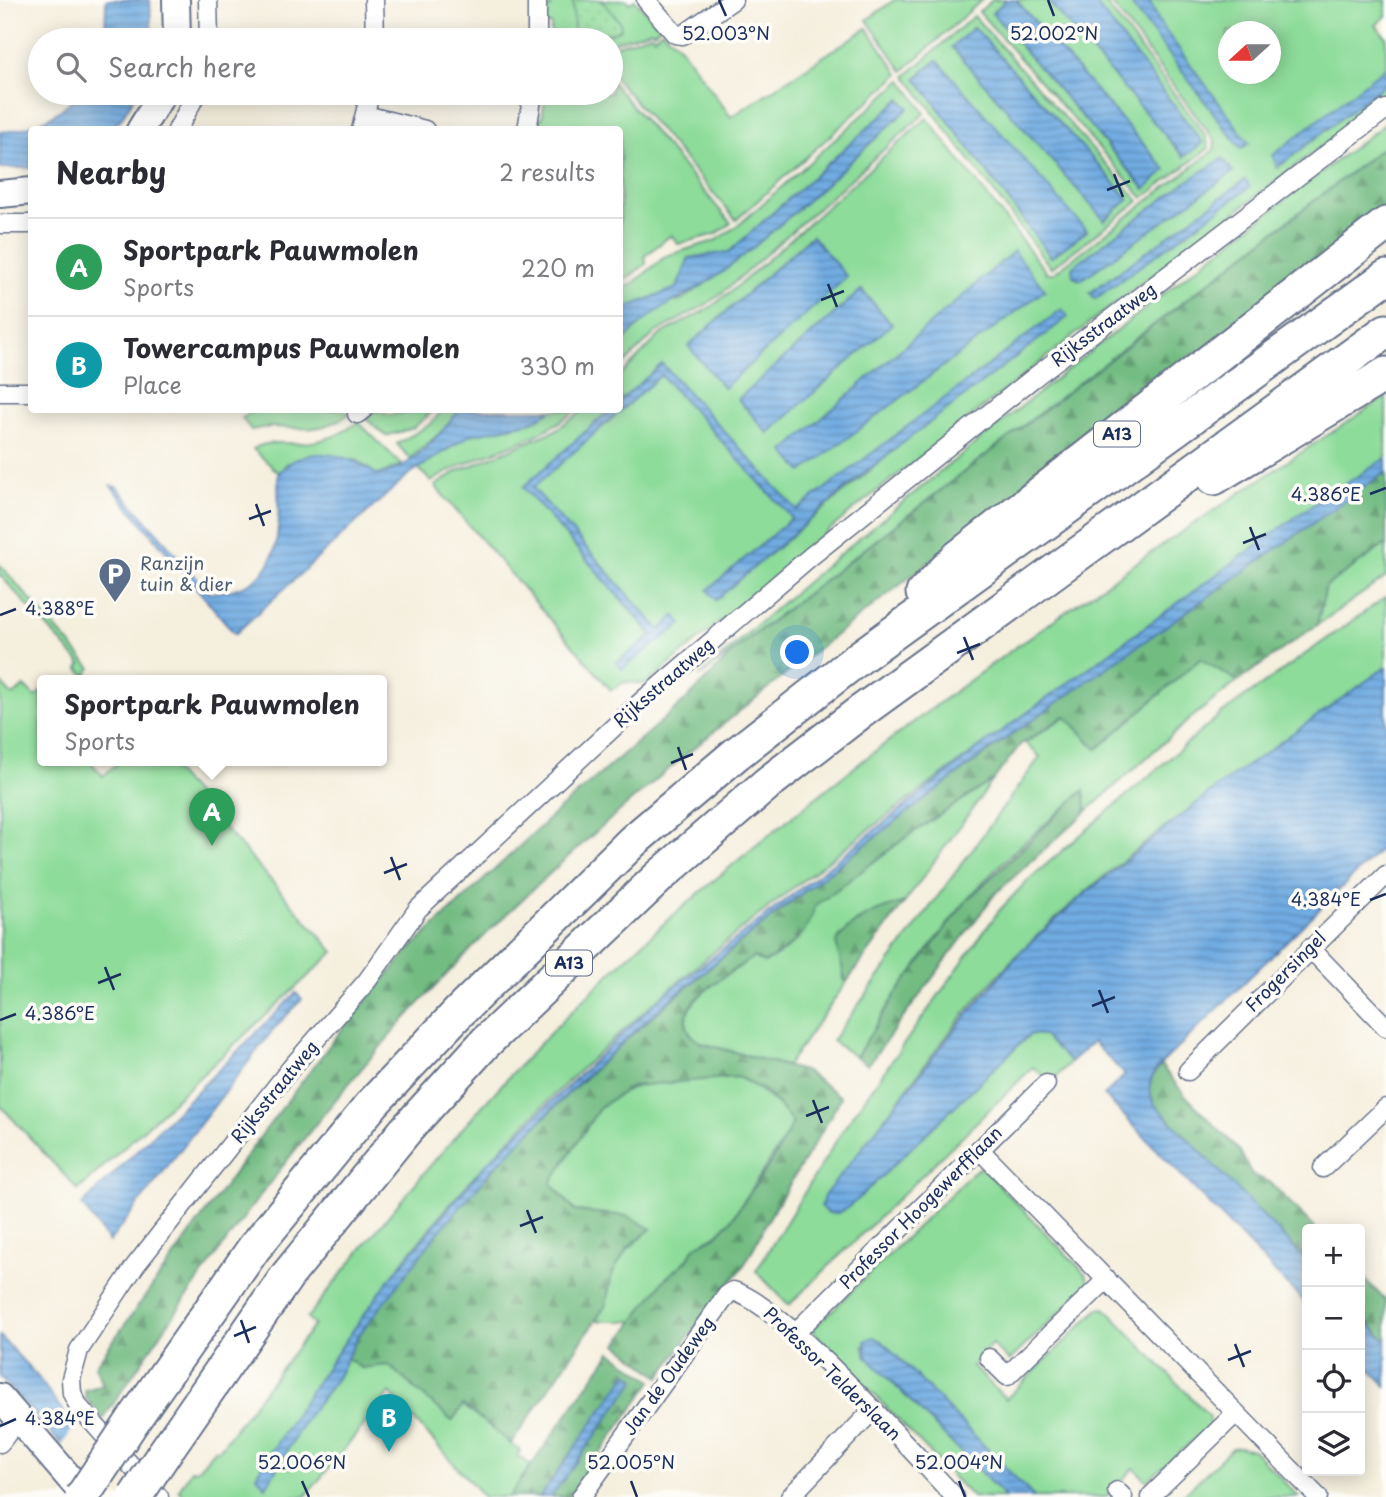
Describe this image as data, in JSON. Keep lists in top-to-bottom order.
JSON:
{
  "streets": {
    "highway": ["A13"],
    "street": [
      "Rijksstraatweg",
      "Frogersingel",
      "Professor Hoogewerfflaan",
      "Professor Telderslaan",
      "Jan de Oudeweg"
    ]
  },
  "crossings": [
    ["Professor Hoogewerfflaan", "Professor Telderslaan"],
    ["Professor Telderslaan", "Jan de Oudeweg"]
  ],
  "places": {
    "parking": ["Ranzijn tuin & dier"]
  },
  "north": "left",
  "page": {
    "search": "Search here",
    "heading": ["Nearby", "2 results"],
    "list": [
      {
        "mark": "A",
        "name": "Sportpark Pauwmolen",
        "note": "Sports",
        "value": "220 m"
      },
      {
        "mark": "B",
        "name": "Towercampus Pauwmolen",
        "note": "Place",
        "value": "330 m"
      }
    ],
    "popup": ["Sportpark Pauwmolen", "Sports"],
    "pins": ["A", "B"],
    "map_buttons": ["+", "−"]
  },
  "coordinates": [
    "52.003°N",
    "52.002°N",
    "4.386°E",
    "4.388°E",
    "4.384°E",
    "52.006°N",
    "52.005°N",
    "52.004°N"
  ]
}
